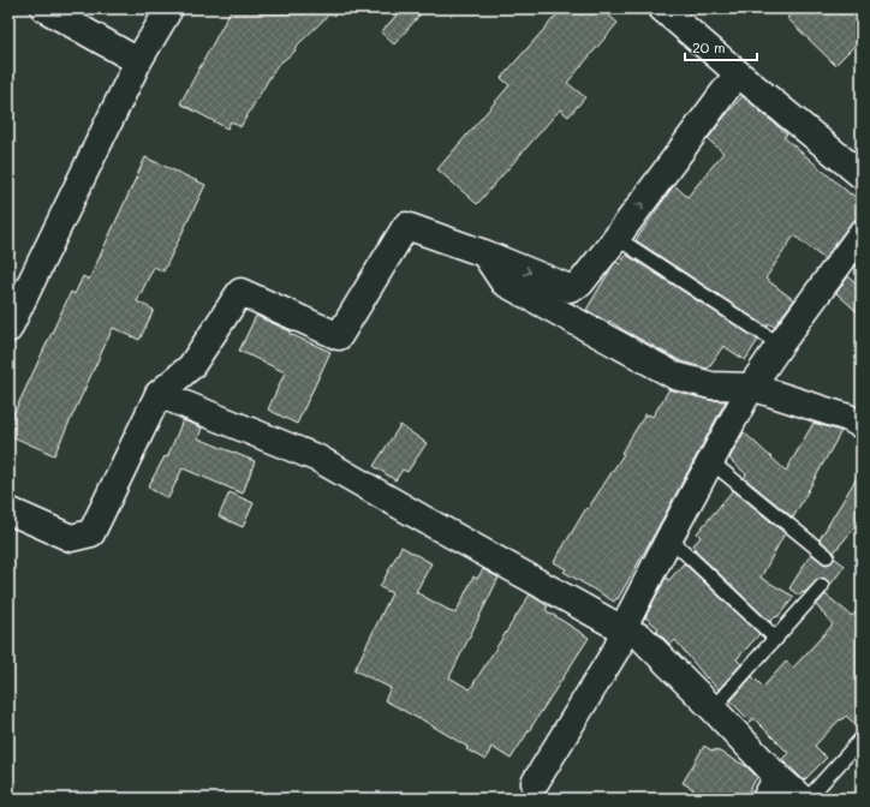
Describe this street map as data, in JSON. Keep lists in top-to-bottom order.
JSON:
{
  "scale_bar": "20 m"
}
